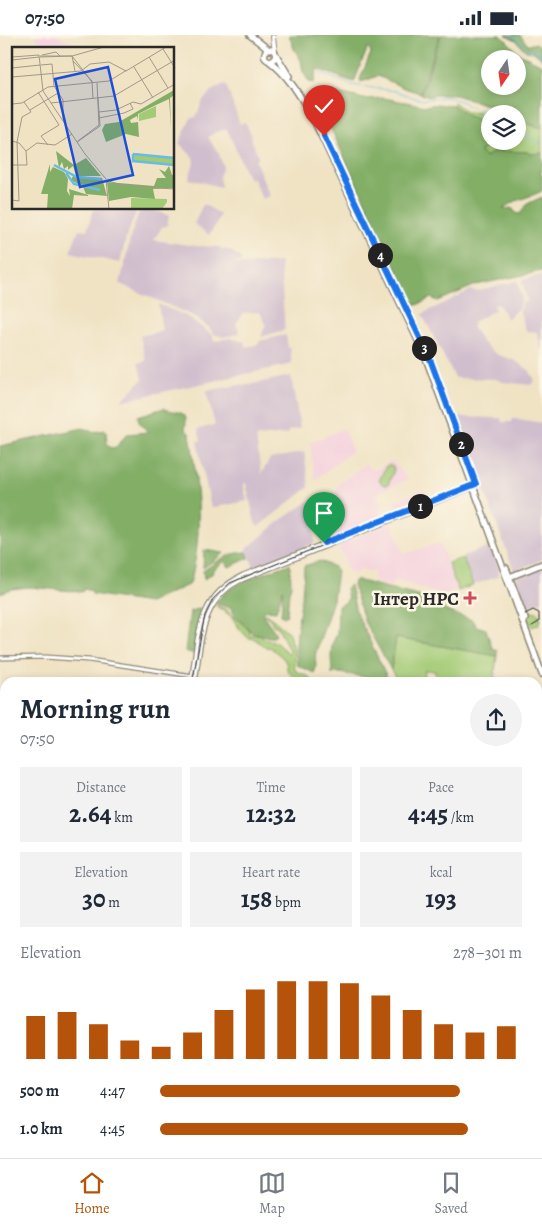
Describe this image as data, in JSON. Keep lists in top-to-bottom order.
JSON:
{
  "places": {
    "health": ["Інтер НРС"]
  },
  "north": "bottom",
  "page": {
    "status": "07:50",
    "pins": [
      "4",
      "3",
      "2",
      "1"
    ],
    "heading": ["Morning run", "07:50"],
    "stats": [
      ["Distance", "2.64 km"],
      ["Time", "12:32"],
      ["Pace", "4:45 /km"],
      ["Elevation", "30 m"],
      ["Heart rate", "158 bpm"],
      ["kcal", "193"]
    ],
    "chart": ["Elevation", "278–301 m"],
    "list": [
      {
        "name": "500 m",
        "note": "4:47"
      },
      {
        "name": "1.0 km",
        "note": "4:45"
      }
    ],
    "tabs": ["Home", "Map", "Saved"]
  }
}
